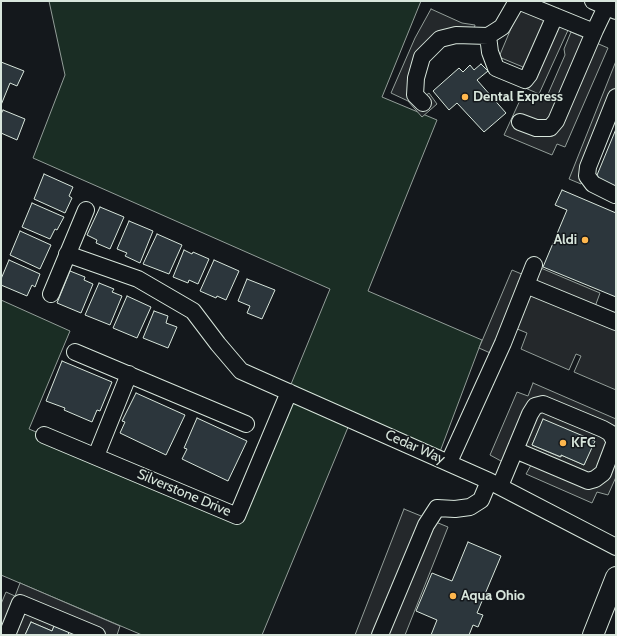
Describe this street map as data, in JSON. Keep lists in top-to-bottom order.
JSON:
{
  "streets": {
    "street": ["Cedar Way", "Silverstone Drive"]
  },
  "crossings": [
    ["Cedar Way", "Silverstone Drive"]
  ],
  "places": [
    "Dental Express",
    "Aldi",
    "KFC",
    "Aqua Ohio"
  ]
}
